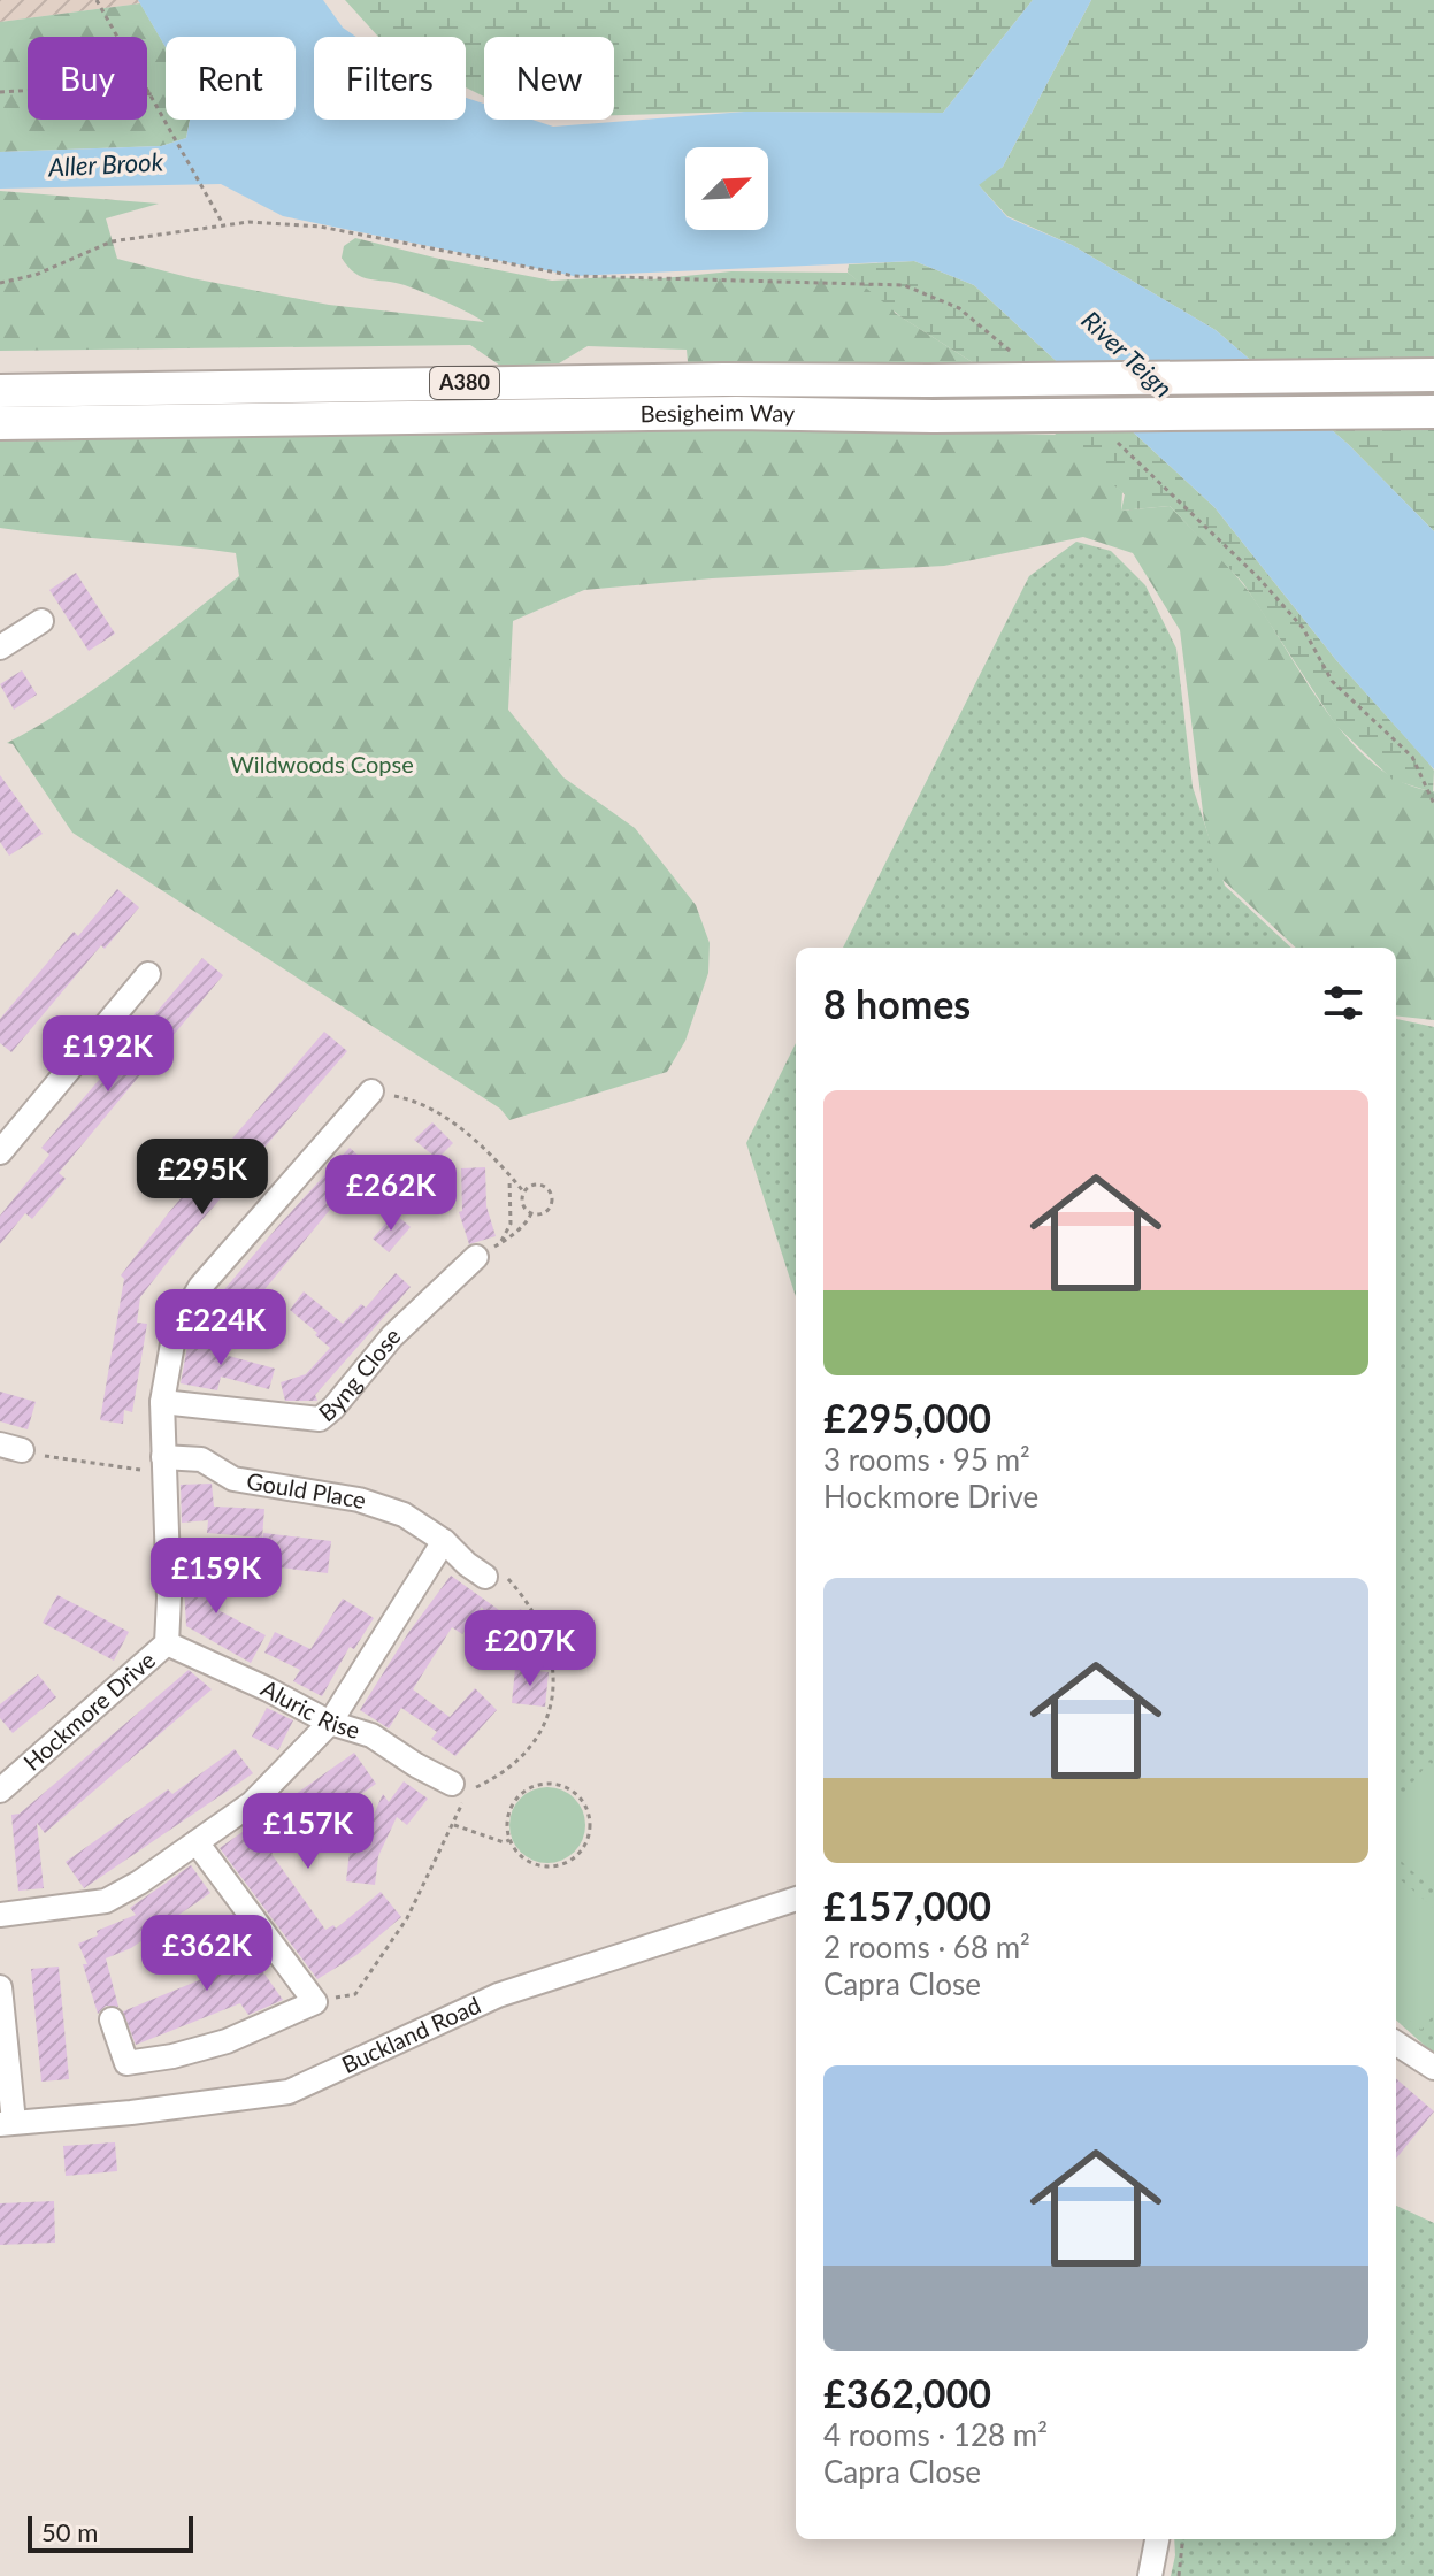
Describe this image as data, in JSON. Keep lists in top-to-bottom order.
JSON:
{
  "streets": {
    "highway": ["A380", "Besigheim Way"],
    "street": [
      "Byng Close",
      "Gould Place",
      "Aluric Rise",
      "Hockmore Drive",
      "Buckland Road"
    ]
  },
  "crossings": [
    ["Byng Close", "Hockmore Drive"],
    ["Gould Place", "Hockmore Drive"],
    ["Aluric Rise", "Hockmore Drive"]
  ],
  "water": ["Aller Brook", "River Teign"],
  "parks": ["Wildwoods Copse"],
  "scale_bar": "50 m",
  "north": "top right",
  "page": {
    "chip": [
      "Buy",
      "Rent",
      "Filters",
      "New"
    ],
    "heading": "8 homes",
    "price": [
      "£192K",
      "£295K",
      "£262K",
      "£224K",
      "£159K",
      "£207K",
      "£157K",
      "£362K"
    ],
    "list": [
      {
        "name": "£295,000",
        "note": "3 rooms · 95 m² · Hockmore Drive"
      },
      {
        "name": "£157,000",
        "note": "2 rooms · 68 m² · Capra Close"
      },
      {
        "name": "£362,000",
        "note": "4 rooms · 128 m² · Capra Close"
      }
    ],
    "scale": "50 m"
  }
}
